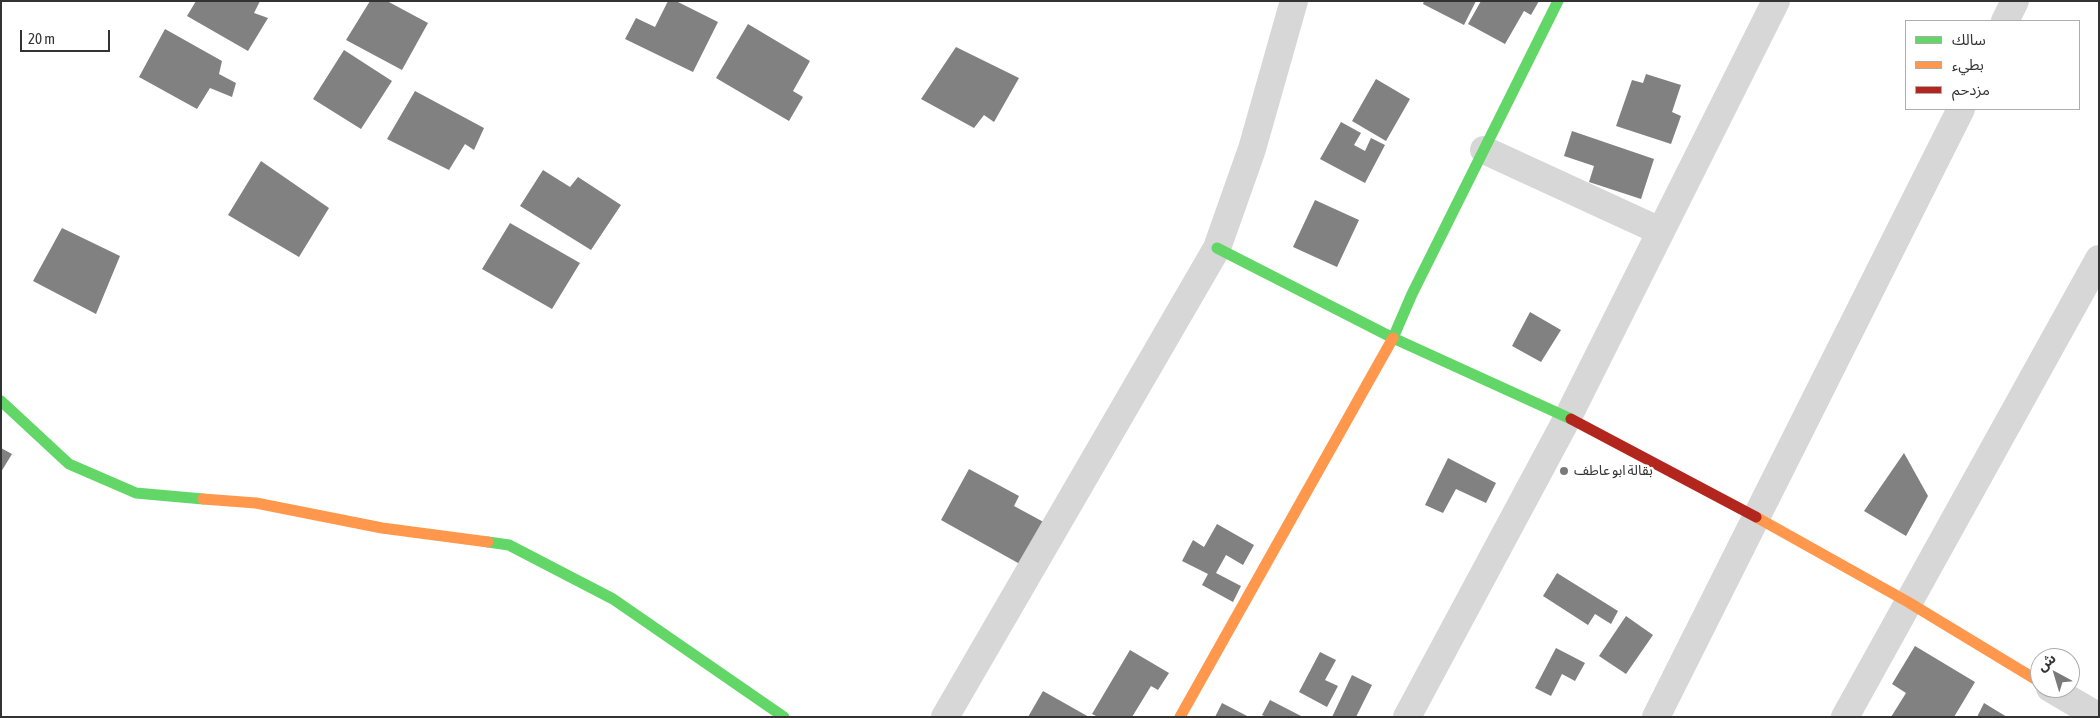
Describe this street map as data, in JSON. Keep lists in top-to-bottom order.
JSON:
{
  "places": ["بقالة ابو عاطف"],
  "legend": ["سالك", "بطيء", "مزدحم"],
  "scale_bar": "20 m",
  "north": "top left"
}
